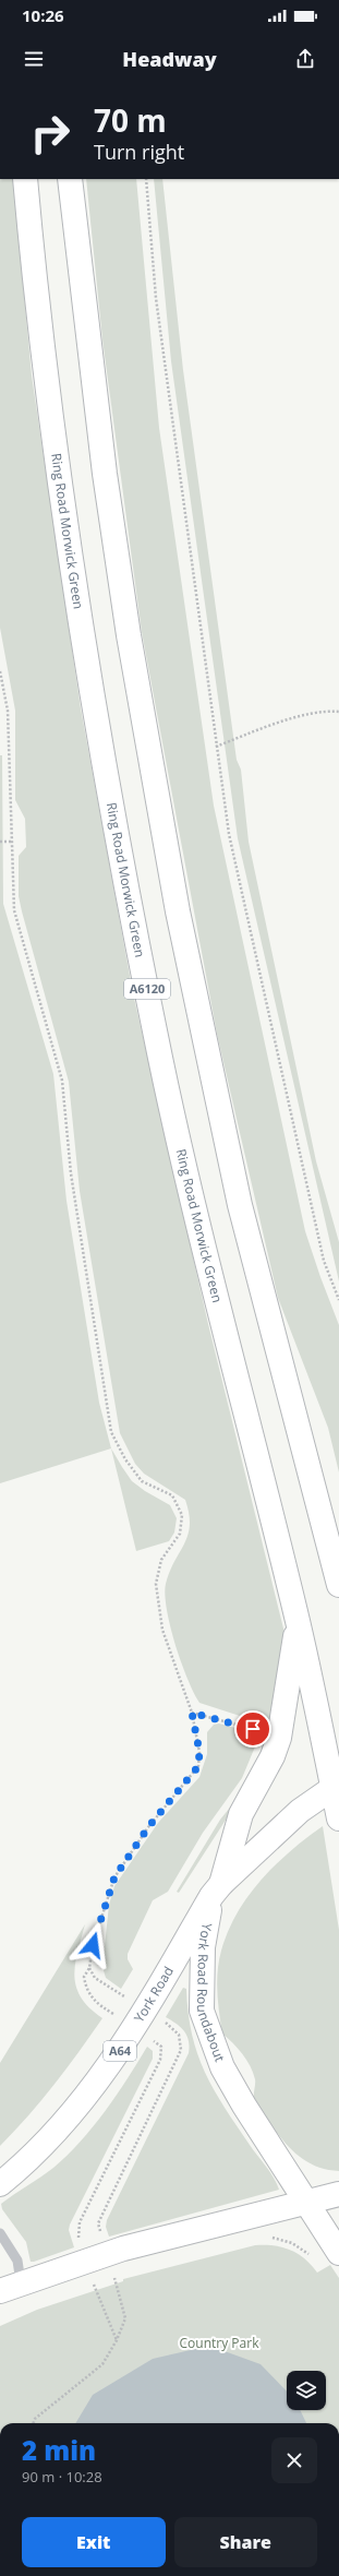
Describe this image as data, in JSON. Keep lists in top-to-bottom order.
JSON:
{
  "streets": {
    "highway": [
      "Ring Road Morwick Green",
      "A6120",
      "York Road Roundabout",
      "York Road",
      "A64"
    ]
  },
  "crossings": [
    ["Ring Road Morwick Green", "A6120"],
    ["Ring Road Morwick Green", "York Road Roundabout"],
    ["Ring Road Morwick Green", "York Road"],
    ["York Road Roundabout", "York Road"]
  ],
  "parks": ["Country Park"],
  "page": {
    "status": "10:26",
    "header": "Headway",
    "turn": ["70 m", "Turn right"],
    "heading": ["2 min", "90 m · 10:28"],
    "buttons": ["Exit", "Share"]
  }
}
